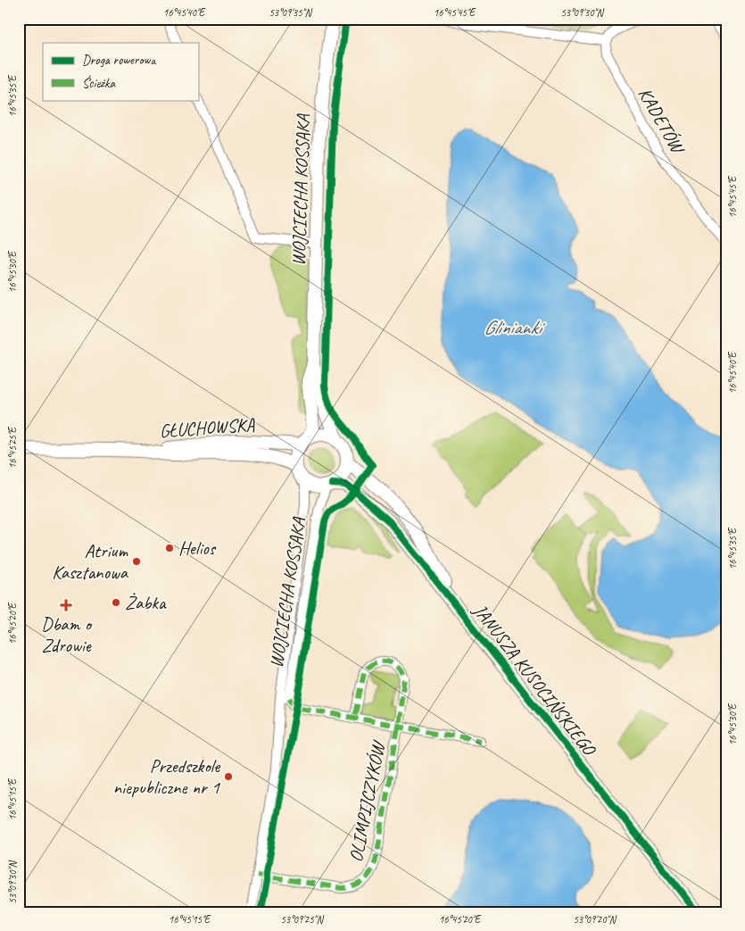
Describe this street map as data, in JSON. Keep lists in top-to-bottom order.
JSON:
{
  "streets": {
    "street": [
      "KADETÓW",
      "WOJCIECHA KOSSAKA",
      "GŁUCHOWSKA",
      "JANUSZA KUSOCIŃSKIEGO",
      "OLIMPIJCZYKÓW"
    ]
  },
  "crossings": [
    ["WOJCIECHA KOSSAKA", "GŁUCHOWSKA"],
    ["WOJCIECHA KOSSAKA", "JANUSZA KUSOCIŃSKIEGO"],
    ["WOJCIECHA KOSSAKA", "OLIMPIJCZYKÓW"],
    ["GŁUCHOWSKA", "JANUSZA KUSOCIŃSKIEGO"]
  ],
  "water": ["Glinianki"],
  "places": {
    "other": [
      "Helios",
      "Atrium Kasztanowa",
      "Żabka",
      "Przedszkole niepubliczne nr 1"
    ],
    "health": ["Dbam o Zdrowie"]
  },
  "legend": ["Droga rowerowa", "Ścieżka"],
  "coordinates": [
    "16°45'40\"E",
    "53°09'35\"N",
    "16°45'45\"E",
    "53°09'30\"N",
    "16°45'35\"E",
    "16°45'30\"E",
    "16°45'25\"E",
    "16°45'20\"E",
    "16°45'15\"E",
    "53°09'25\"N",
    "53°09'20\"N"
  ]
}
